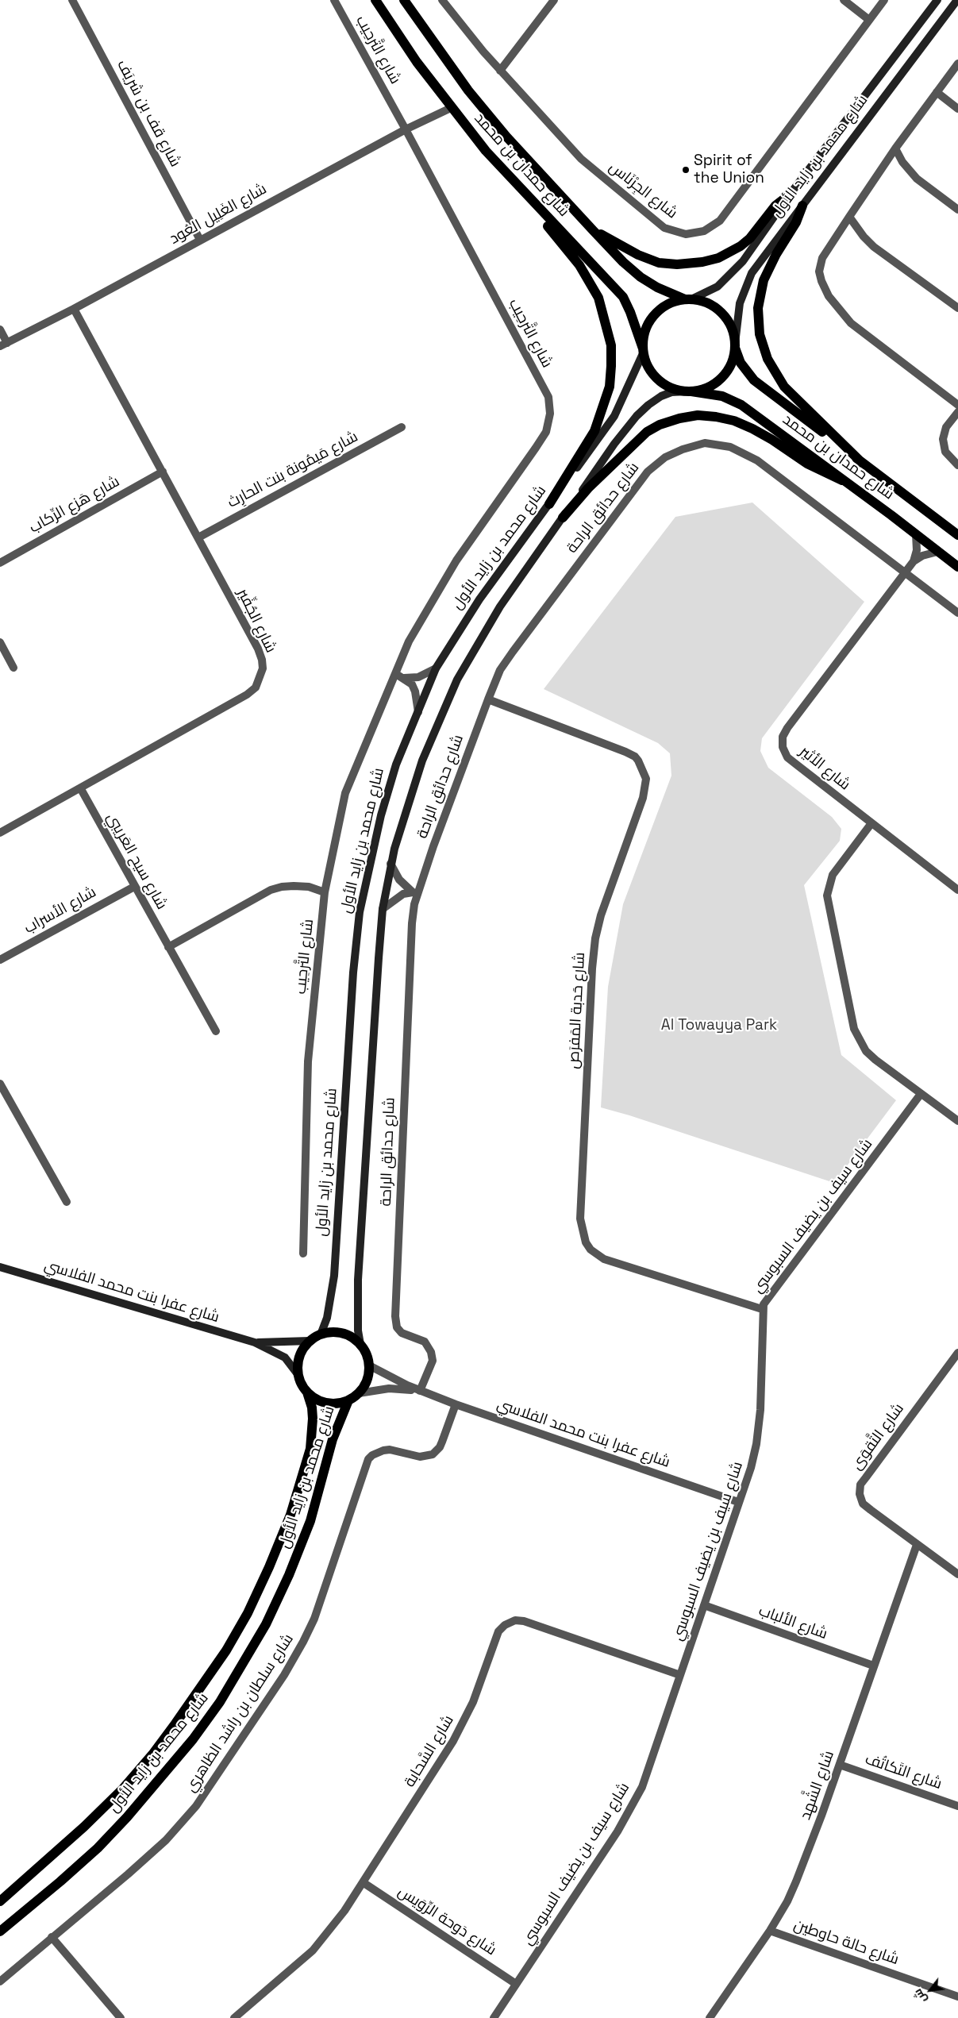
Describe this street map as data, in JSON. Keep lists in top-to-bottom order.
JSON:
{
  "streets": {
    "main road": ["شارع محمد بن زايد الأول", "شارع حمدان بن محمد", "شارع عفرا بنت محمد الفلاسي"],
    "street": [
      "شارع التَّرحِيب",
      "شارع قف بن شريَف",
      "شارع الجِرْنَاس",
      "شارع الغَلِيل العُود",
      "شارع مَيمُونة بنت الحارِث",
      "شارع هَزع الرِّكاب",
      "شارع حدائق الراحة",
      "شارع الجُفِّير",
      "شارع الأثير",
      "شارع سيح العَريبي",
      "شارع الأسراب",
      "شارع حَدبة المَفرَص",
      "شارع سيف بن يضيف السبوسي",
      "شارع التَّقوَى",
      "شارع الألباب",
      "شارع سلطان بن راشد الظاهري",
      "شارع السَّحابة",
      "شارع التَكاتُف",
      "شارع الشَّهد",
      "شارع دَوحة الرِّوَيس",
      "شارع حالة حاوطين"
    ]
  },
  "crossings": [
    ["شارع التَّرحِيب", "شارع الغَلِيل العُود"],
    ["شارع قف بن شريَف", "شارع الغَلِيل العُود"],
    ["شارع محمد بن زايد الأول", "شارع حمدان بن محمد"],
    ["شارع محمد بن زايد الأول", "شارع عفرا بنت محمد الفلاسي"],
    ["شارع حمدان بن محمد", "شارع الغَلِيل العُود"],
    ["شارع حمدان بن محمد", "شارع الأثير"],
    ["شارع الغَلِيل العُود", "شارع الجُفِّير"],
    ["شارع مَيمُونة بنت الحارِث", "شارع الجُفِّير"],
    ["شارع هَزع الرِّكاب", "شارع الجُفِّير"],
    ["شارع حدائق الراحة", "شارع الأثير"],
    ["شارع حدائق الراحة", "شارع حَدبة المَفرَص"],
    ["شارع حدائق الراحة", "شارع عفرا بنت محمد الفلاسي"],
    ["شارع الجُفِّير", "شارع سيح العَريبي"],
    ["شارع سيح العَريبي", "شارع الأسراب"],
    ["شارع حَدبة المَفرَص", "شارع سيف بن يضيف السبوسي"],
    ["شارع سيف بن يضيف السبوسي", "شارع عفرا بنت محمد الفلاسي"],
    ["شارع سيف بن يضيف السبوسي", "شارع الألباب"],
    ["شارع سيف بن يضيف السبوسي", "شارع السَّحابة"],
    ["شارع سيف بن يضيف السبوسي", "شارع دَوحة الرِّوَيس"],
    ["شارع عفرا بنت محمد الفلاسي", "شارع سلطان بن راشد الظاهري"],
    ["شارع التَّقوَى", "شارع الشَّهد"],
    ["شارع الألباب", "شارع الشَّهد"],
    ["شارع السَّحابة", "شارع دَوحة الرِّوَيس"],
    ["شارع التَكاتُف", "شارع الشَّهد"],
    ["شارع الشَّهد", "شارع حالة حاوطين"]
  ],
  "parks": ["Al Towayya Park"],
  "places": ["Spirit of the Union"],
  "north": "bottom left"
}
